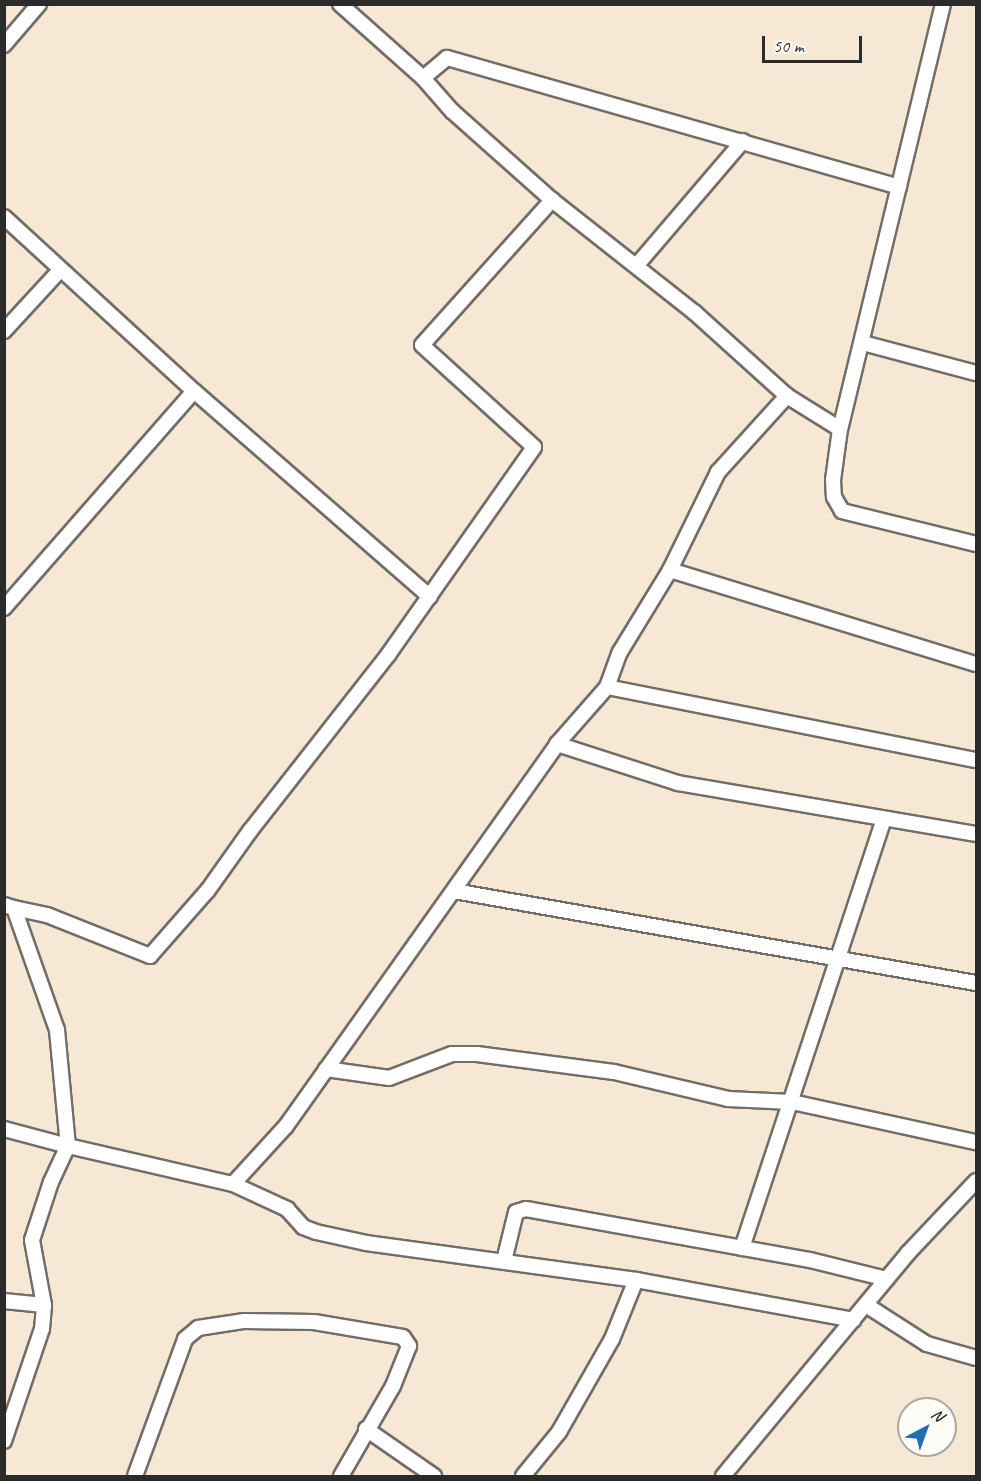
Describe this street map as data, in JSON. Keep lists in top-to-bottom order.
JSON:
{
  "scale_bar": "50 m",
  "north": "top right"
}
